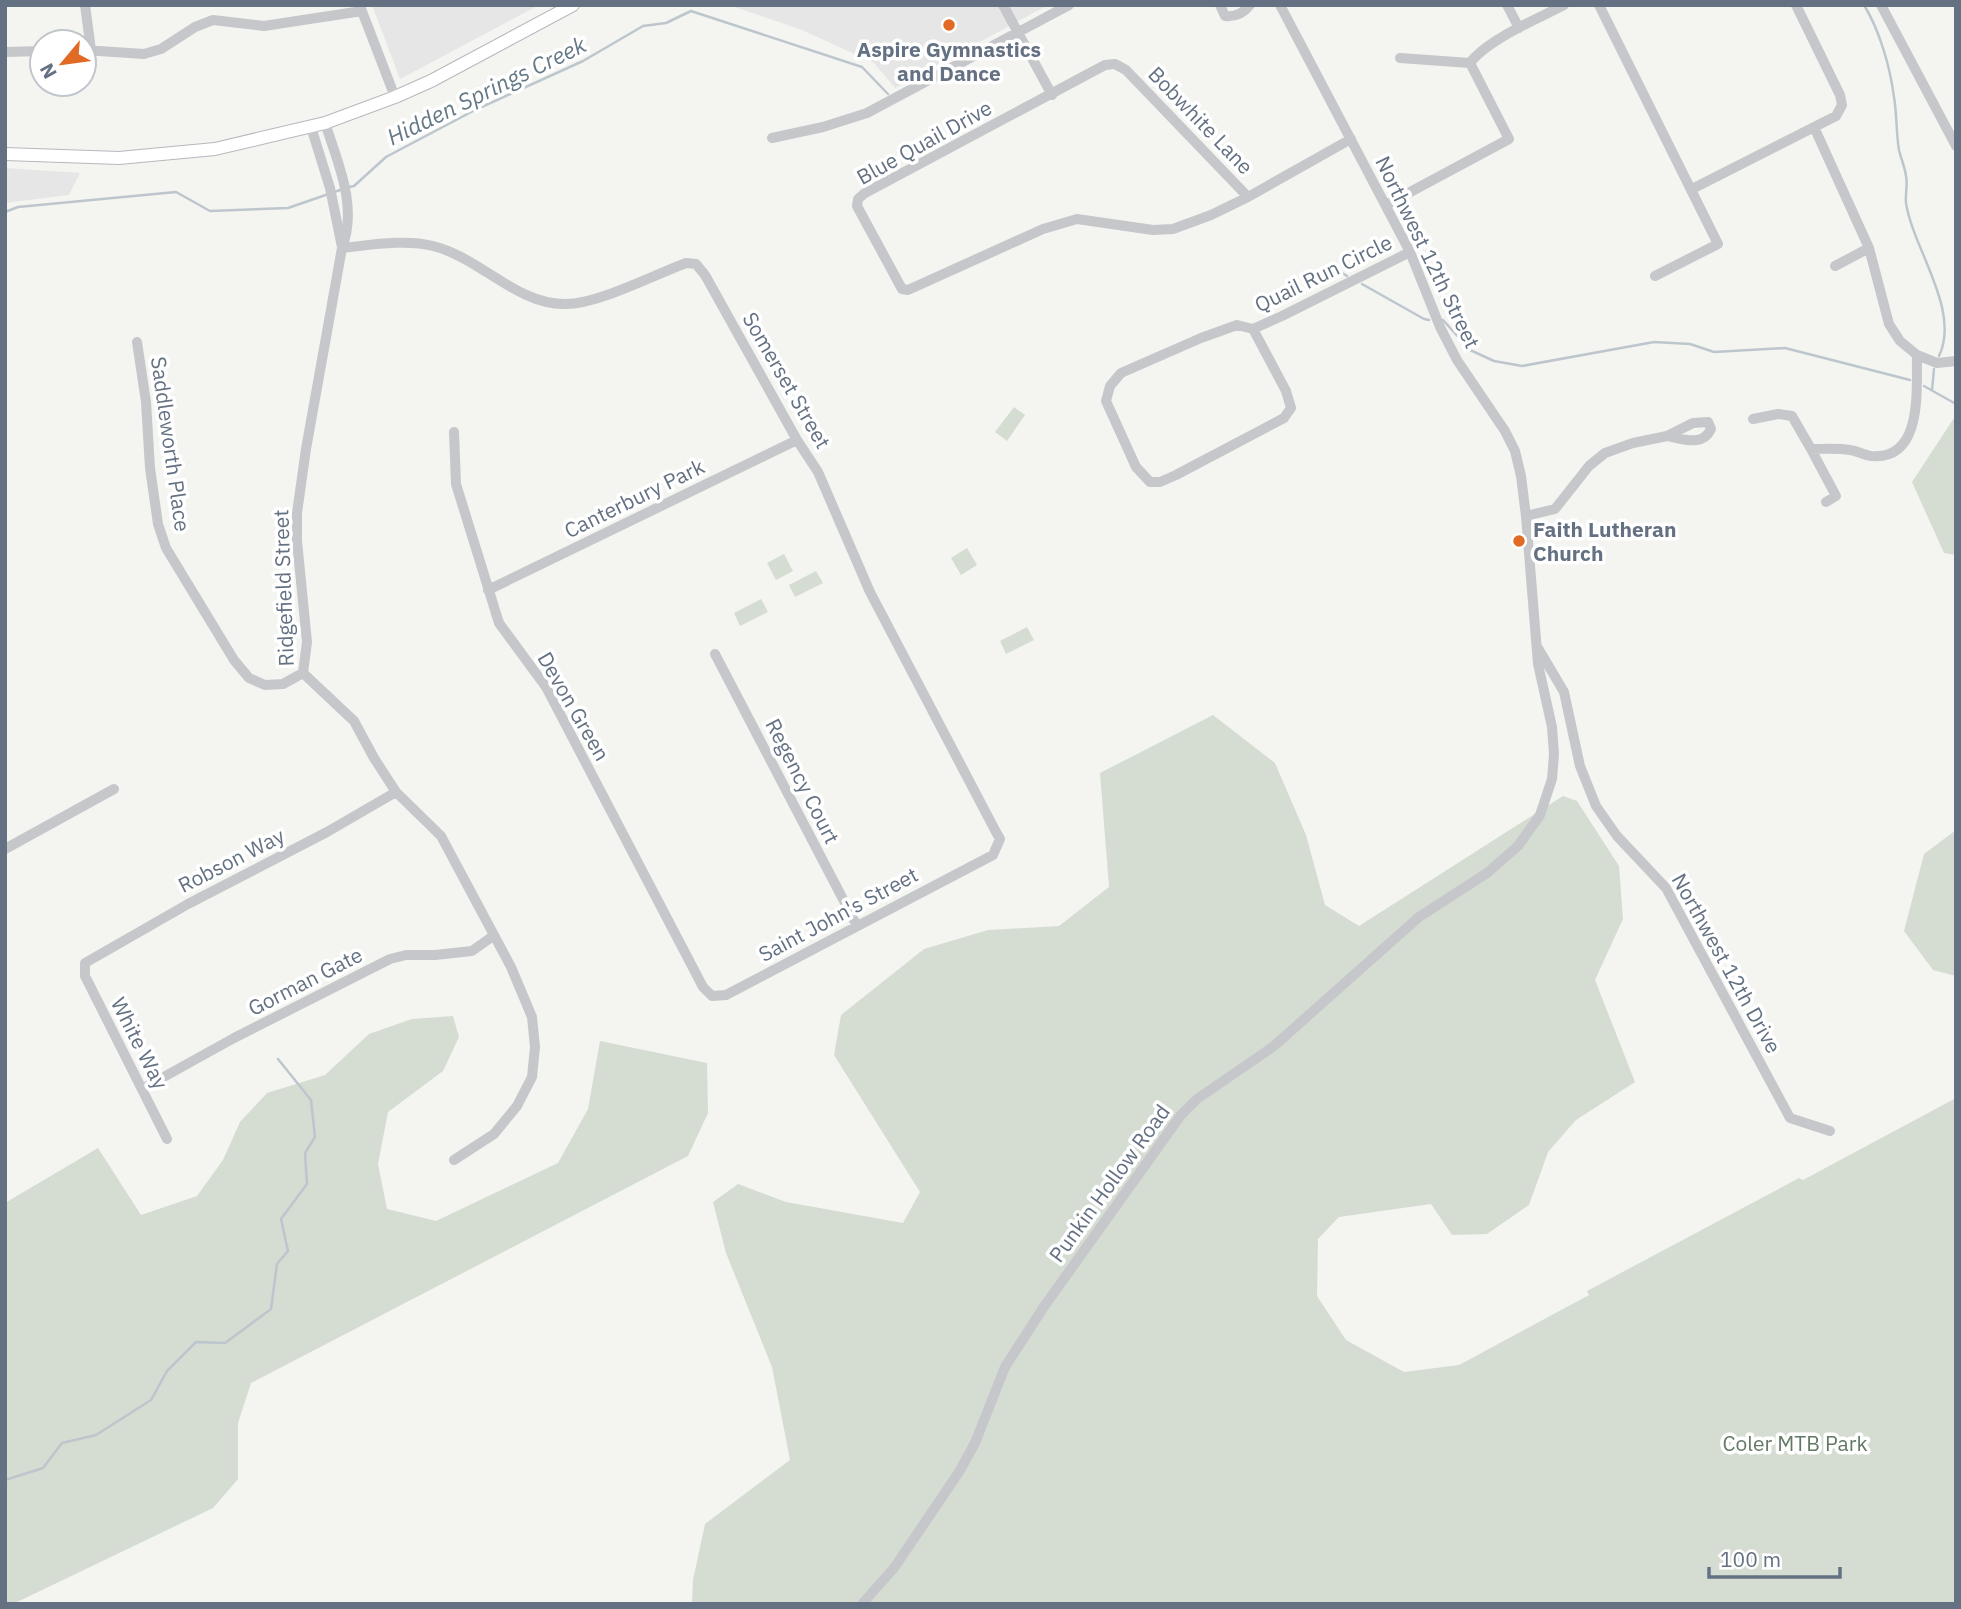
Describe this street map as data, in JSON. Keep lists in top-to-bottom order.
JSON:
{
  "streets": {
    "street": [
      "Bobwhite Lane",
      "Blue Quail Drive",
      "Northwest 12th Street",
      "Quail Run Circle",
      "Somerset Street",
      "Saddleworth Place",
      "Canterbury Park",
      "Ridgefield Street",
      "Devon Green",
      "Regency Court",
      "Robson Way",
      "Saint John's Street",
      "Northwest 12th Drive",
      "Gorman Gate",
      "White Way",
      "Punkin Hollow Road"
    ]
  },
  "crossings": [
    ["Bobwhite Lane", "Blue Quail Drive"],
    ["Northwest 12th Street", "Quail Run Circle"],
    ["Northwest 12th Street", "Northwest 12th Drive"],
    ["Northwest 12th Street", "Punkin Hollow Road"],
    ["Somerset Street", "Canterbury Park"],
    ["Somerset Street", "Ridgefield Street"],
    ["Somerset Street", "Saint John's Street"],
    ["Saddleworth Place", "Ridgefield Street"],
    ["Canterbury Park", "Devon Green"],
    ["Ridgefield Street", "Robson Way"],
    ["Ridgefield Street", "Gorman Gate"],
    ["Devon Green", "Saint John's Street"],
    ["Regency Court", "Saint John's Street"],
    ["Robson Way", "White Way"],
    ["Northwest 12th Drive", "Punkin Hollow Road"],
    ["Gorman Gate", "White Way"]
  ],
  "water": ["Hidden Springs Creek"],
  "parks": ["Coler MTB Park"],
  "places": ["Aspire Gymnastics and Dance", "Faith Lutheran Church"],
  "scale_bar": "100 m",
  "north": "bottom left"
}
